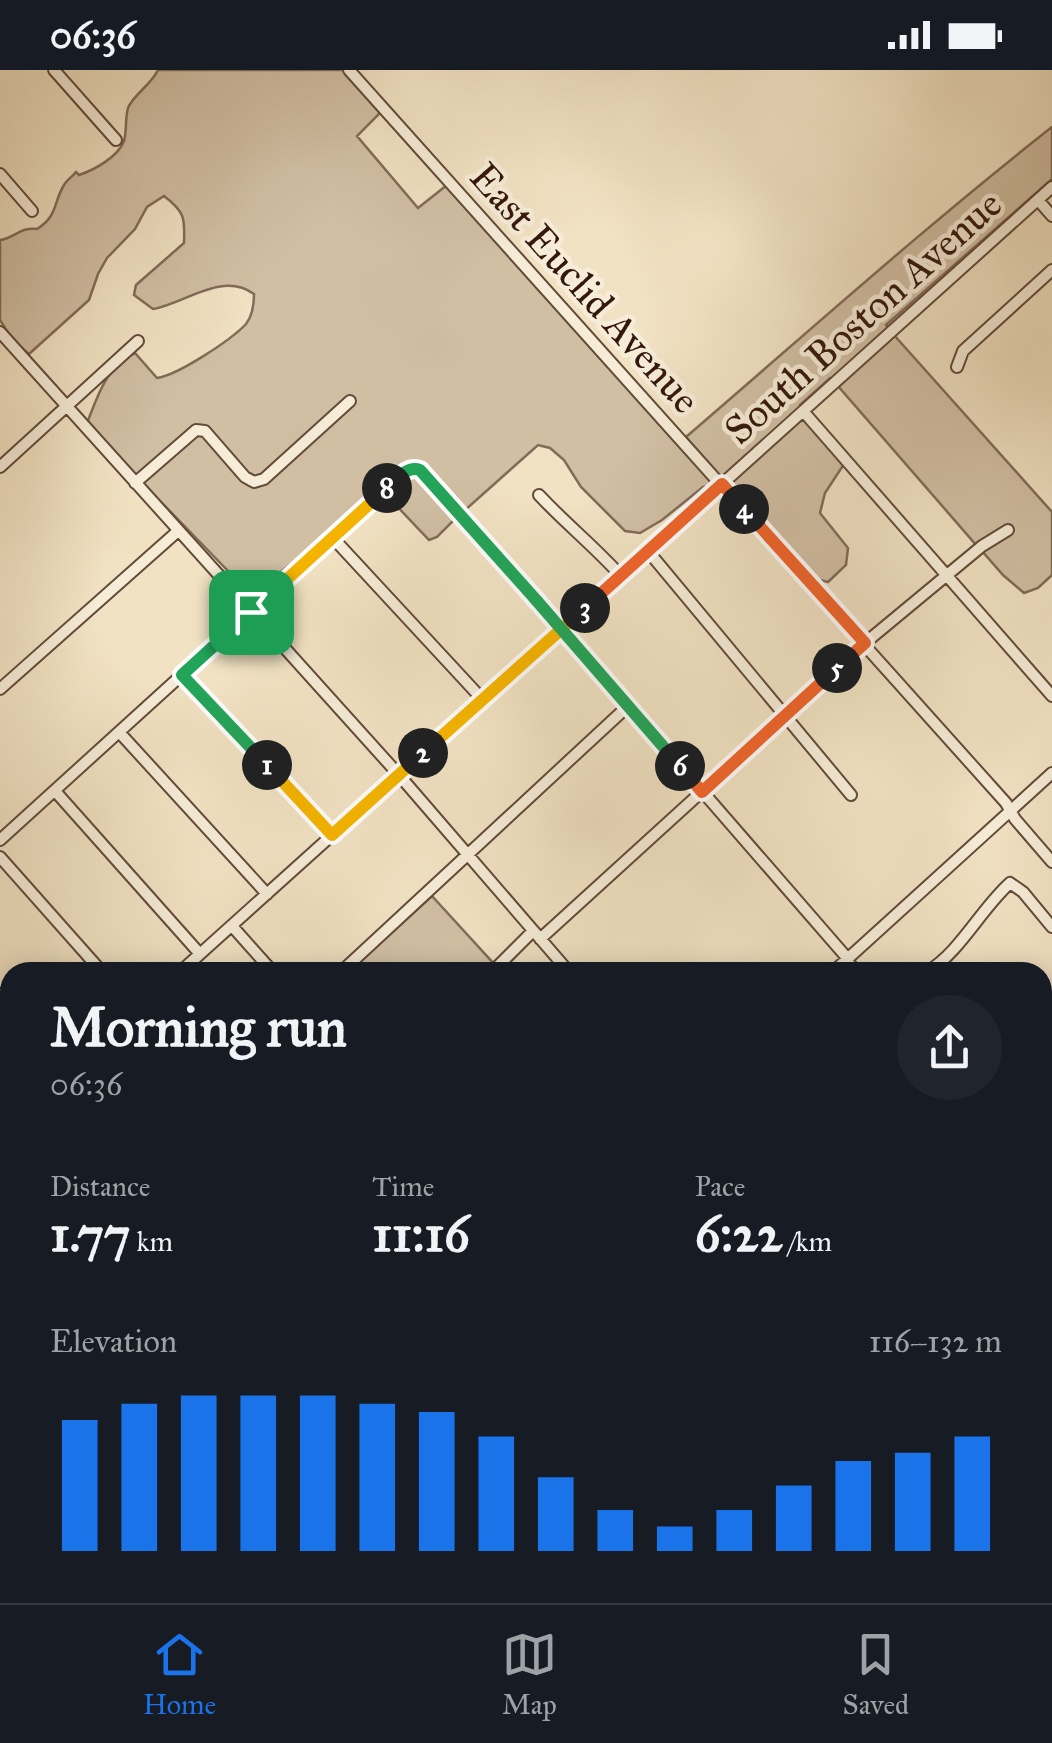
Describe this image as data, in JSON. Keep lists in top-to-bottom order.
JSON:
{
  "streets": {
    "street": ["East Euclid Avenue", "South Boston Avenue"]
  },
  "crossings": [
    ["East Euclid Avenue", "South Boston Avenue"]
  ],
  "page": {
    "status": "06:36",
    "pins": [
      "8",
      "4",
      "3",
      "5",
      "2",
      "1",
      "6"
    ],
    "heading": ["Morning run", "06:36"],
    "stats": [
      ["Distance", "1.77 km"],
      ["Time", "11:16"],
      ["Pace", "6:22 /km"]
    ],
    "chart": ["Elevation", "116–132 m"],
    "tabs": ["Home", "Map", "Saved"]
  }
}
